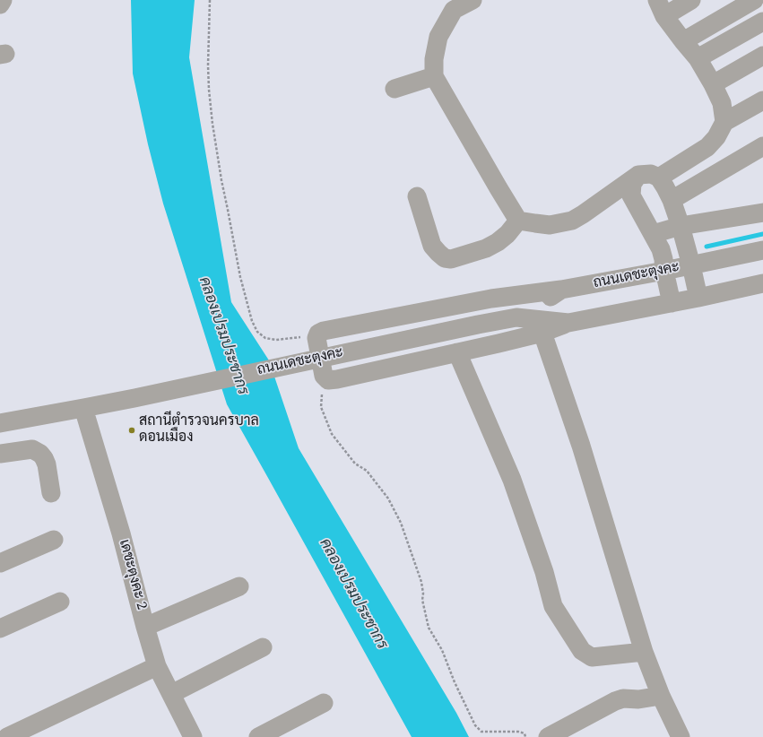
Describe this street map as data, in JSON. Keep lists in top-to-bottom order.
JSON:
{
  "streets": {
    "street": ["ถนนเดชะตุงคะ", "เดชะตุงคะ 2"]
  },
  "crossings": [
    ["ถนนเดชะตุงคะ", "เดชะตุงคะ 2"]
  ],
  "water": ["คลองเปรมประชากร"],
  "places": ["สถานีตำรวจนครบาล ดอนเมือง"]
}
